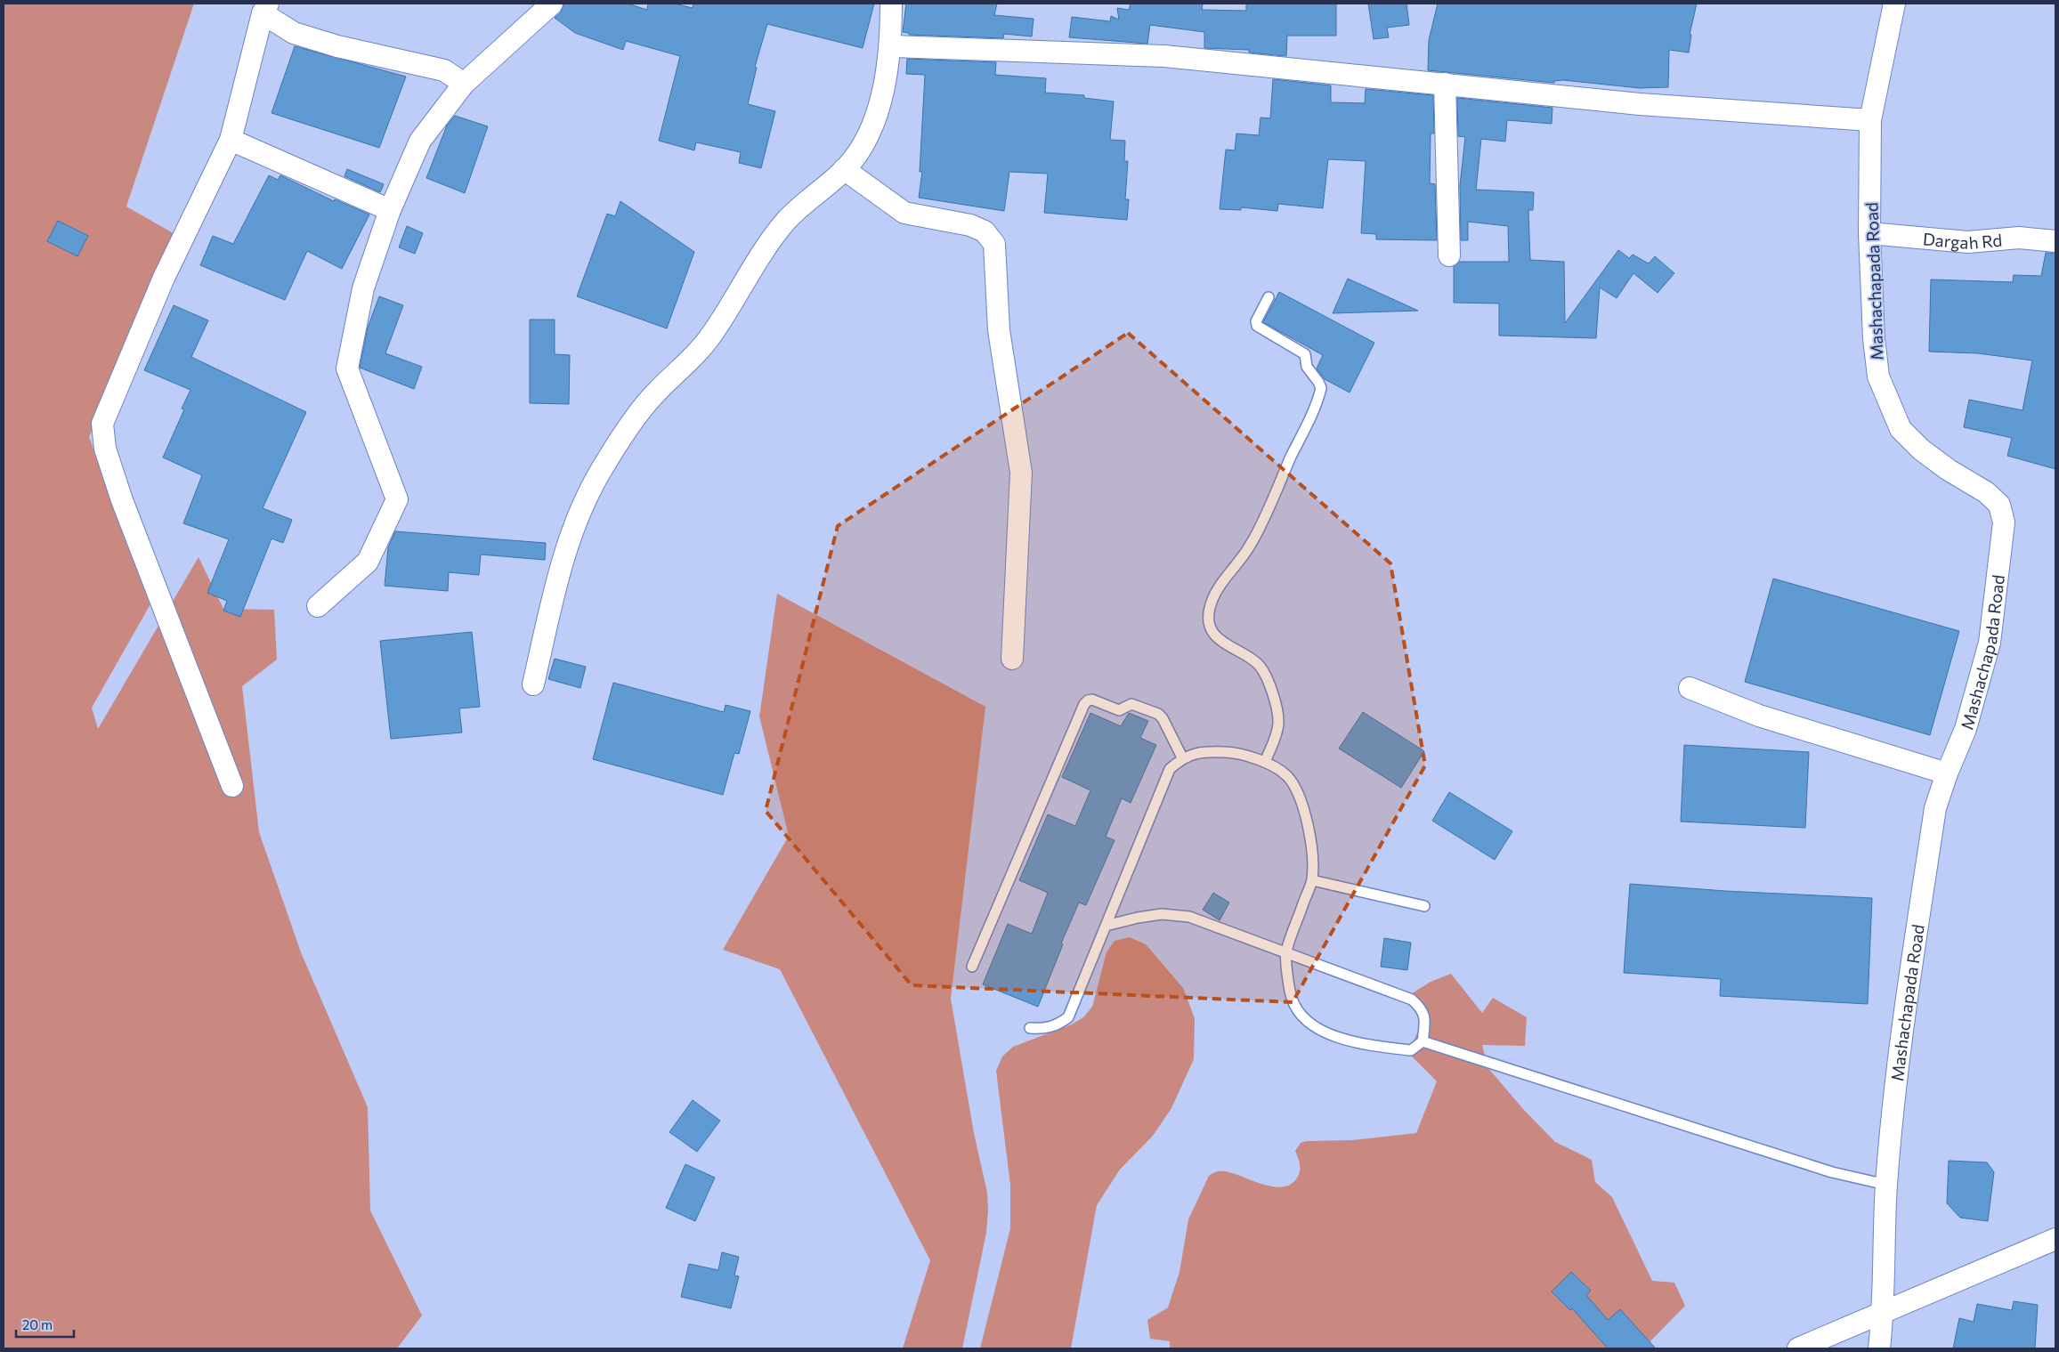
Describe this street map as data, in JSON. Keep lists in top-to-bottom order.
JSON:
{
  "streets": {
    "street": ["Dargah Rd", "Mashachapada Road"]
  },
  "crossings": [
    ["Dargah Rd", "Mashachapada Road"]
  ],
  "scale_bar": "20 m"
}
